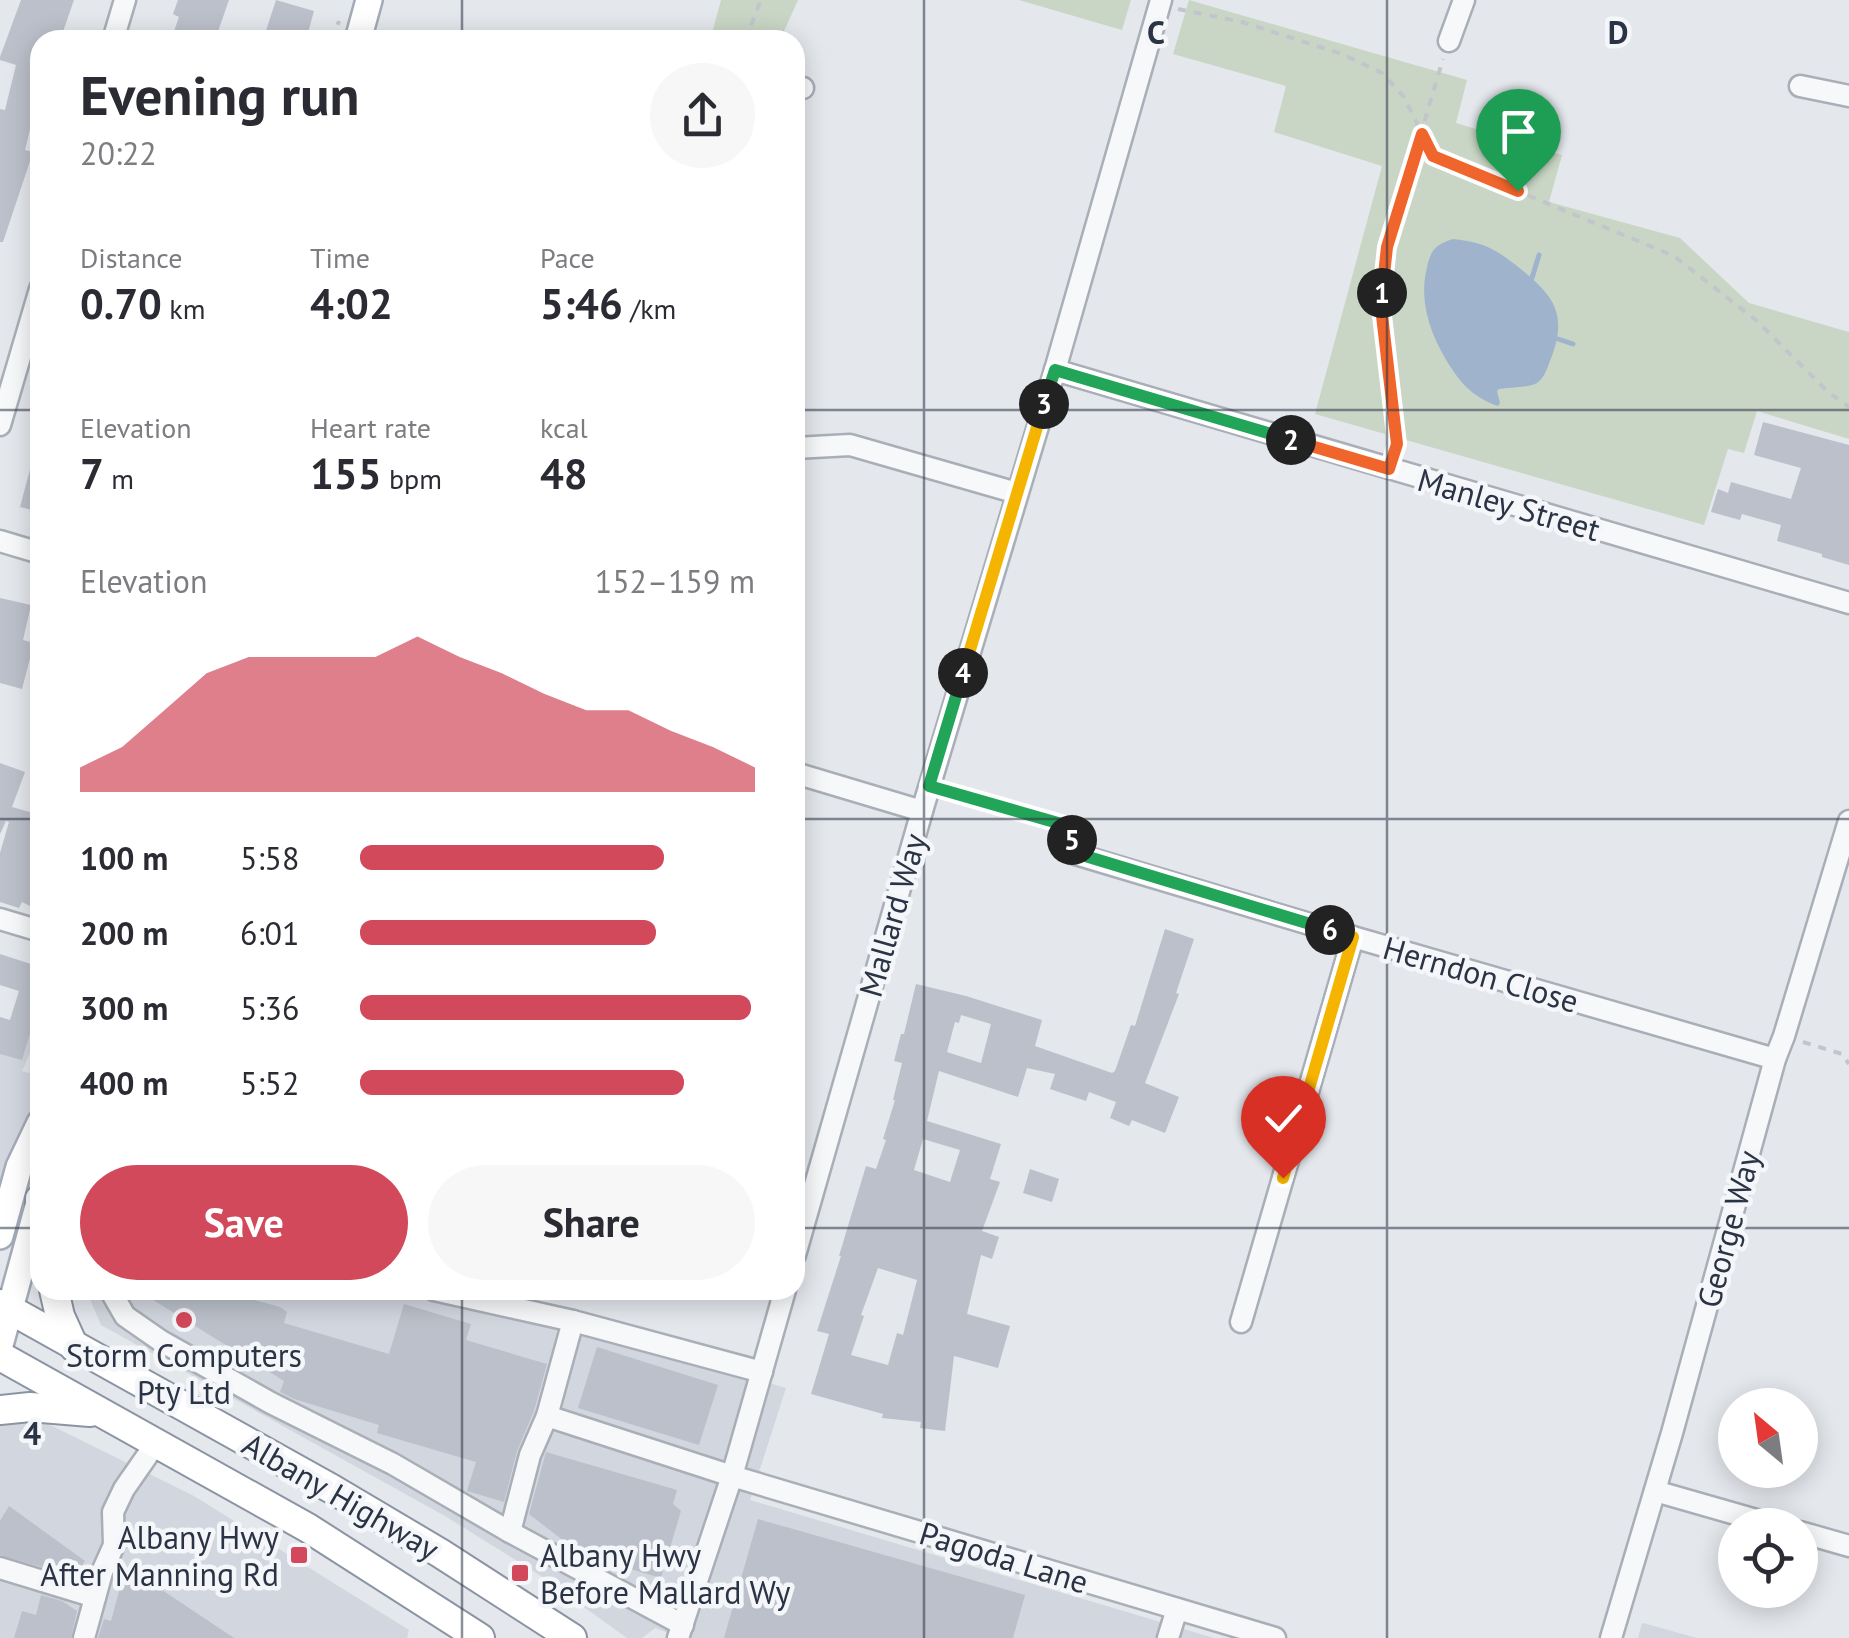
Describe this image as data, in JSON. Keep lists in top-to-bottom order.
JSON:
{
  "streets": {
    "highway": ["Albany Highway"],
    "street": [
      "Manley Street",
      "Mallard Way",
      "Herndon Close",
      "George Way",
      "Pagoda Lane"
    ]
  },
  "crossings": [
    ["Manley Street", "Mallard Way"],
    ["Herndon Close", "George Way"]
  ],
  "places": {
    "other": ["Storm Computers Pty Ltd"],
    "transit": ["Albany Hwy After Manning Rd", "Albany Hwy Before Mallard Wy"]
  },
  "north": "top left",
  "page": {
    "heading": ["Evening run", "20:22"],
    "stats": [
      ["Distance", "0.70 km"],
      ["Time", "4:02"],
      ["Pace", "5:46 /km"],
      ["Elevation", "7 m"],
      ["Heart rate", "155 bpm"],
      ["kcal", "48"]
    ],
    "pins": [
      "1",
      "3",
      "2",
      "4",
      "5",
      "6"
    ],
    "chart": ["Elevation", "152–159 m"],
    "list": [
      {
        "name": "100 m",
        "note": "5:58"
      },
      {
        "name": "200 m",
        "note": "6:01"
      },
      {
        "name": "300 m",
        "note": "5:36"
      },
      {
        "name": "400 m",
        "note": "5:52"
      }
    ],
    "buttons": ["Save", "Share"]
  },
  "grid": {
    "columns": ["C", "D"],
    "rows": ["4"]
  }
}
